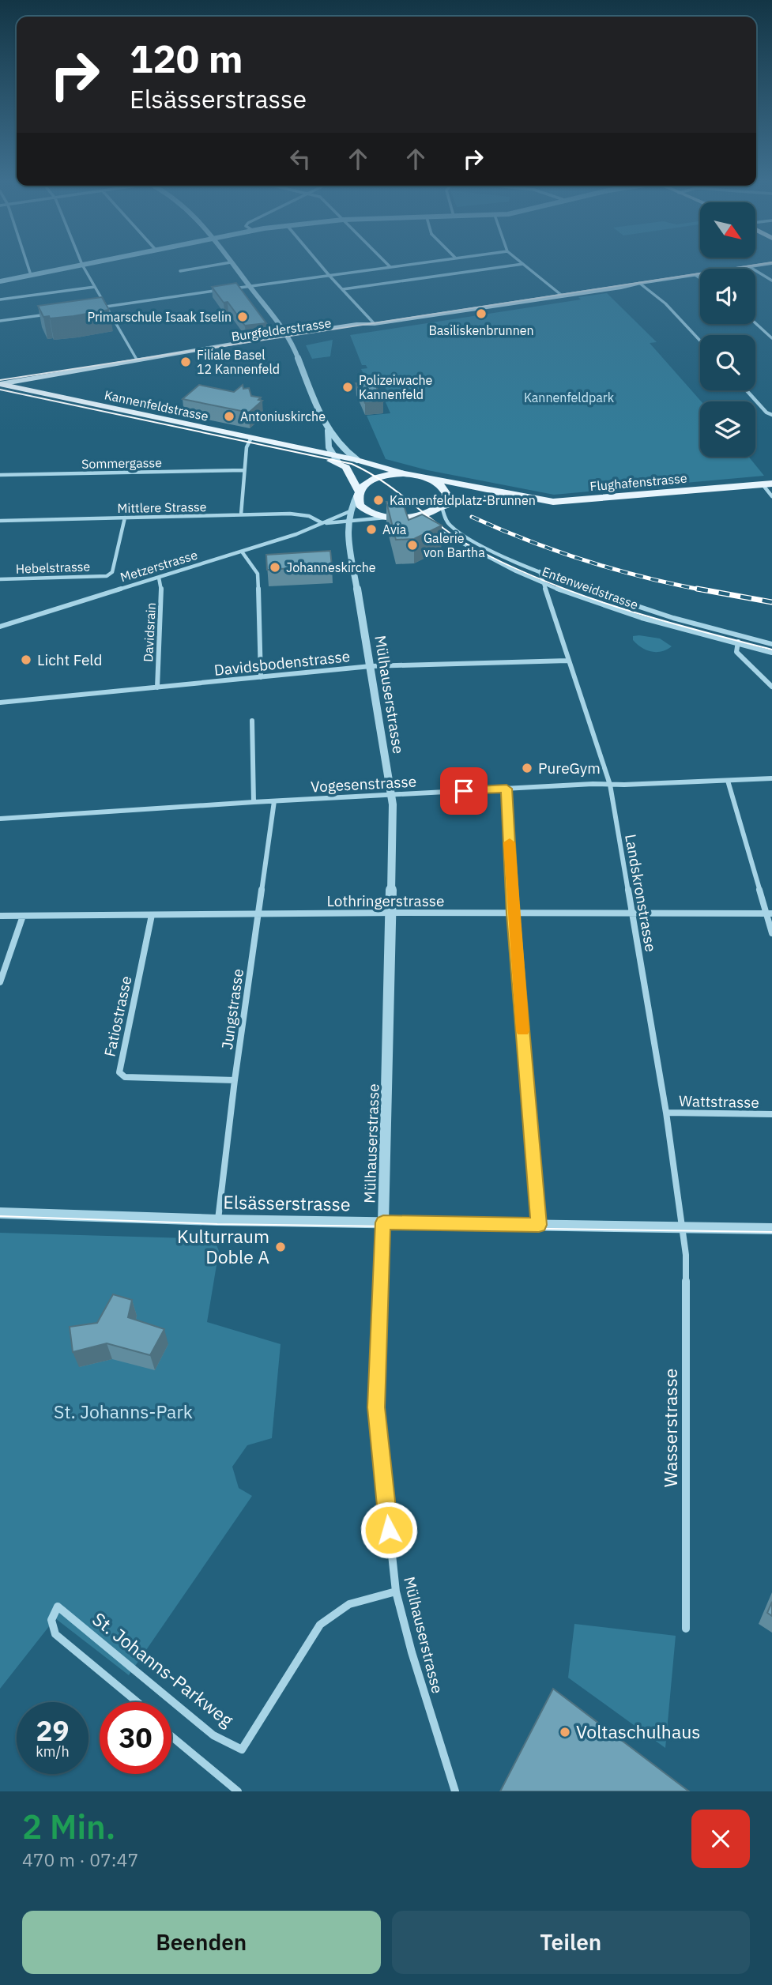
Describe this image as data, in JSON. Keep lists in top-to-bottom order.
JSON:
{
  "streets": {
    "main road": ["Burgfelderstrasse", "Kannenfeldstrasse", "Flughafenstrasse"],
    "street": [
      "Sommergasse",
      "Mittlere Strasse",
      "Metzerstrasse",
      "Hebelstrasse",
      "Entenweidstrasse",
      "Davidsrain",
      "Davidsbodenstrasse",
      "Mülhauserstrasse",
      "Vogesenstrasse",
      "Landskronstrasse",
      "Lothringerstrasse",
      "Jungstrasse",
      "Fatiostrasse",
      "Wattstrasse",
      "Elsässerstrasse",
      "Wasserstrasse",
      "St. Johanns-Parkweg"
    ]
  },
  "crossings": [
    ["Burgfelderstrasse", "Kannenfeldstrasse"],
    ["Kannenfeldstrasse", "Flughafenstrasse"],
    ["Flughafenstrasse", "Metzerstrasse"],
    ["Flughafenstrasse", "Entenweidstrasse"],
    ["Mittlere Strasse", "Metzerstrasse"],
    ["Mittlere Strasse", "Hebelstrasse"],
    ["Metzerstrasse", "Davidsrain"],
    ["Metzerstrasse", "Mülhauserstrasse"],
    ["Entenweidstrasse", "Landskronstrasse"],
    ["Davidsrain", "Davidsbodenstrasse"],
    ["Davidsbodenstrasse", "Mülhauserstrasse"],
    ["Davidsbodenstrasse", "Landskronstrasse"],
    ["Mülhauserstrasse", "Vogesenstrasse"],
    ["Mülhauserstrasse", "Lothringerstrasse"],
    ["Mülhauserstrasse", "Elsässerstrasse"],
    ["Mülhauserstrasse", "St. Johanns-Parkweg"],
    ["Vogesenstrasse", "Landskronstrasse"],
    ["Vogesenstrasse", "Jungstrasse"],
    ["Landskronstrasse", "Lothringerstrasse"],
    ["Landskronstrasse", "Wattstrasse"],
    ["Landskronstrasse", "Elsässerstrasse"],
    ["Landskronstrasse", "Wasserstrasse"],
    ["Lothringerstrasse", "Jungstrasse"],
    ["Lothringerstrasse", "Fatiostrasse"],
    ["Jungstrasse", "Fatiostrasse"],
    ["Jungstrasse", "Elsässerstrasse"],
    ["Elsässerstrasse", "Wasserstrasse"]
  ],
  "parks": ["Kannenfeldpark", "St. Johanns-Park"],
  "places": [
    "Basiliskenbrunnen",
    "Primarschule Isaak Iselin",
    "Filiale Basel 12 Kannenfeld",
    "Polizeiwache Kannenfeld",
    "Antoniuskirche",
    "Kannenfeldplatz-Brunnen",
    "Avia",
    "Galerie von Bartha",
    "Johanneskirche",
    "Licht Feld",
    "PureGym",
    "Kulturraum Doble A",
    "Voltaschulhaus"
  ],
  "north": "bottom right",
  "page": {
    "turn": ["120 m", "Elsässerstrasse"],
    "speed": "29 km/h",
    "limit": "30",
    "heading": ["2 Min.", "470 m · 07:47"],
    "buttons": ["Beenden", "Teilen"]
  }
}
